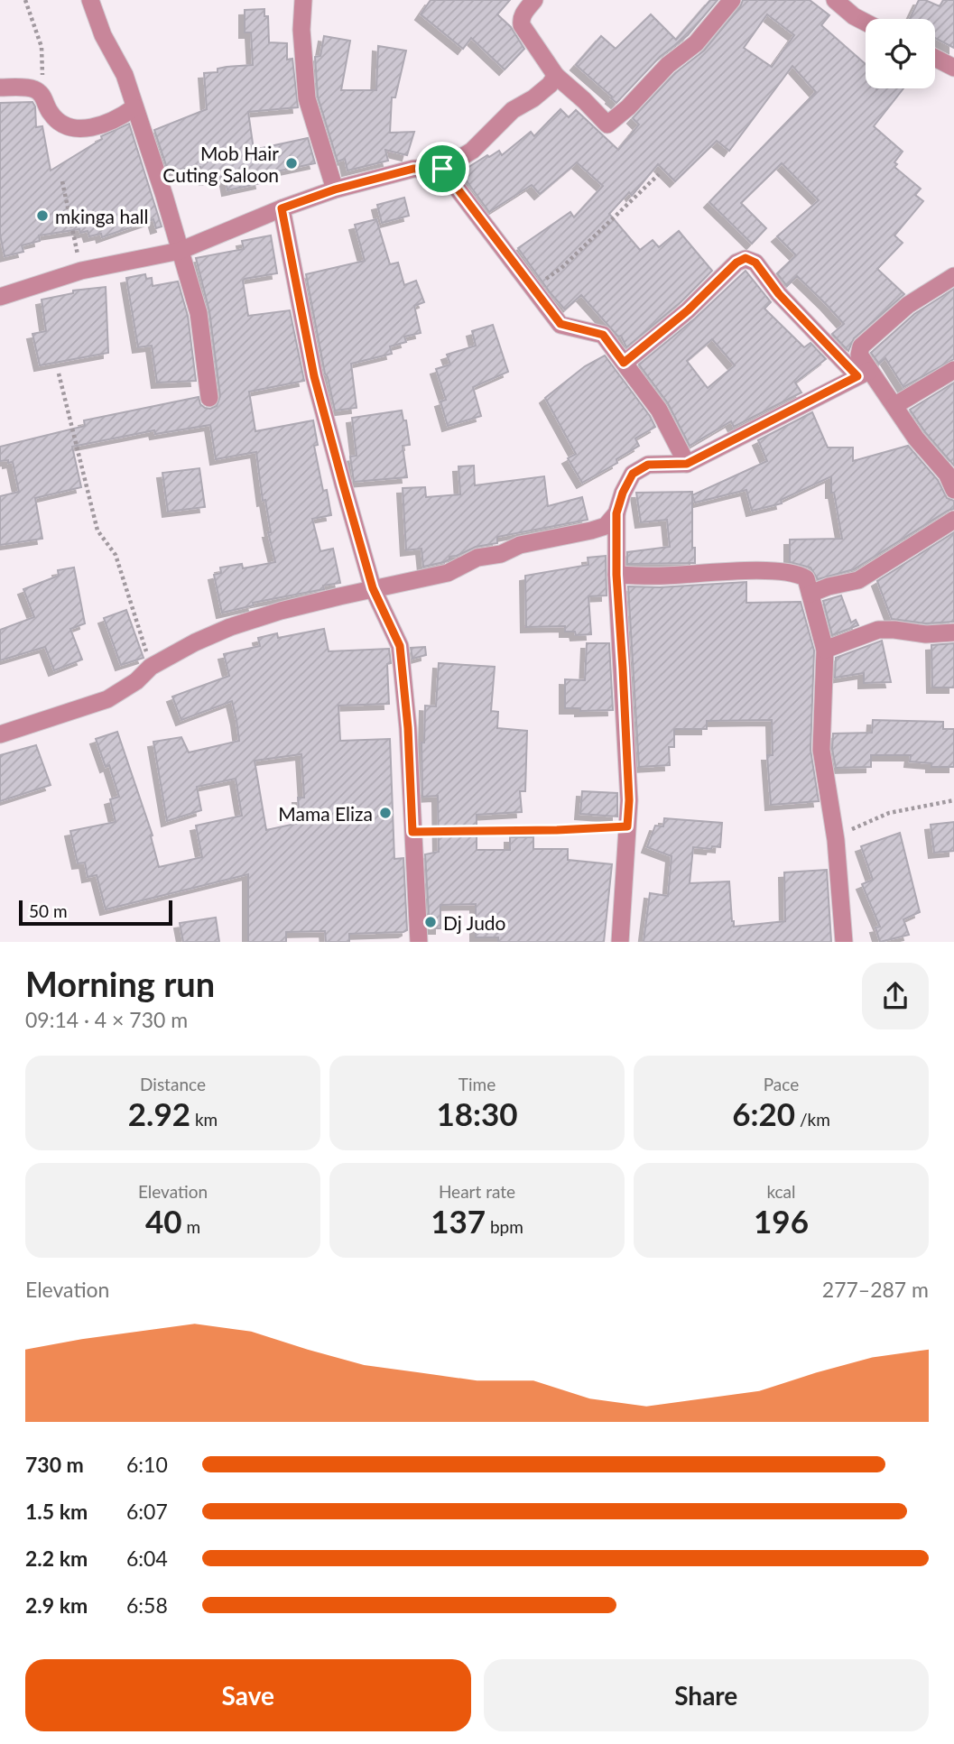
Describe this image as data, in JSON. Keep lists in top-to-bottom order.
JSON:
{
  "places": [
    "Mob Hair Cuting Saloon",
    "mkinga hall",
    "Mama Eliza",
    "Dj Judo"
  ],
  "scale_bar": "50 m",
  "page": {
    "scale": "50 m",
    "heading": ["Morning run", "09:14 · 4 × 730 m"],
    "stats": [
      ["Distance", "2.92 km"],
      ["Time", "18:30"],
      ["Pace", "6:20 /km"],
      ["Elevation", "40 m"],
      ["Heart rate", "137 bpm"],
      ["kcal", "196"]
    ],
    "chart": ["Elevation", "277–287 m"],
    "list": [
      {
        "name": "730 m",
        "note": "6:10"
      },
      {
        "name": "1.5 km",
        "note": "6:07"
      },
      {
        "name": "2.2 km",
        "note": "6:04"
      },
      {
        "name": "2.9 km",
        "note": "6:58"
      }
    ],
    "buttons": ["Save", "Share"]
  }
}
